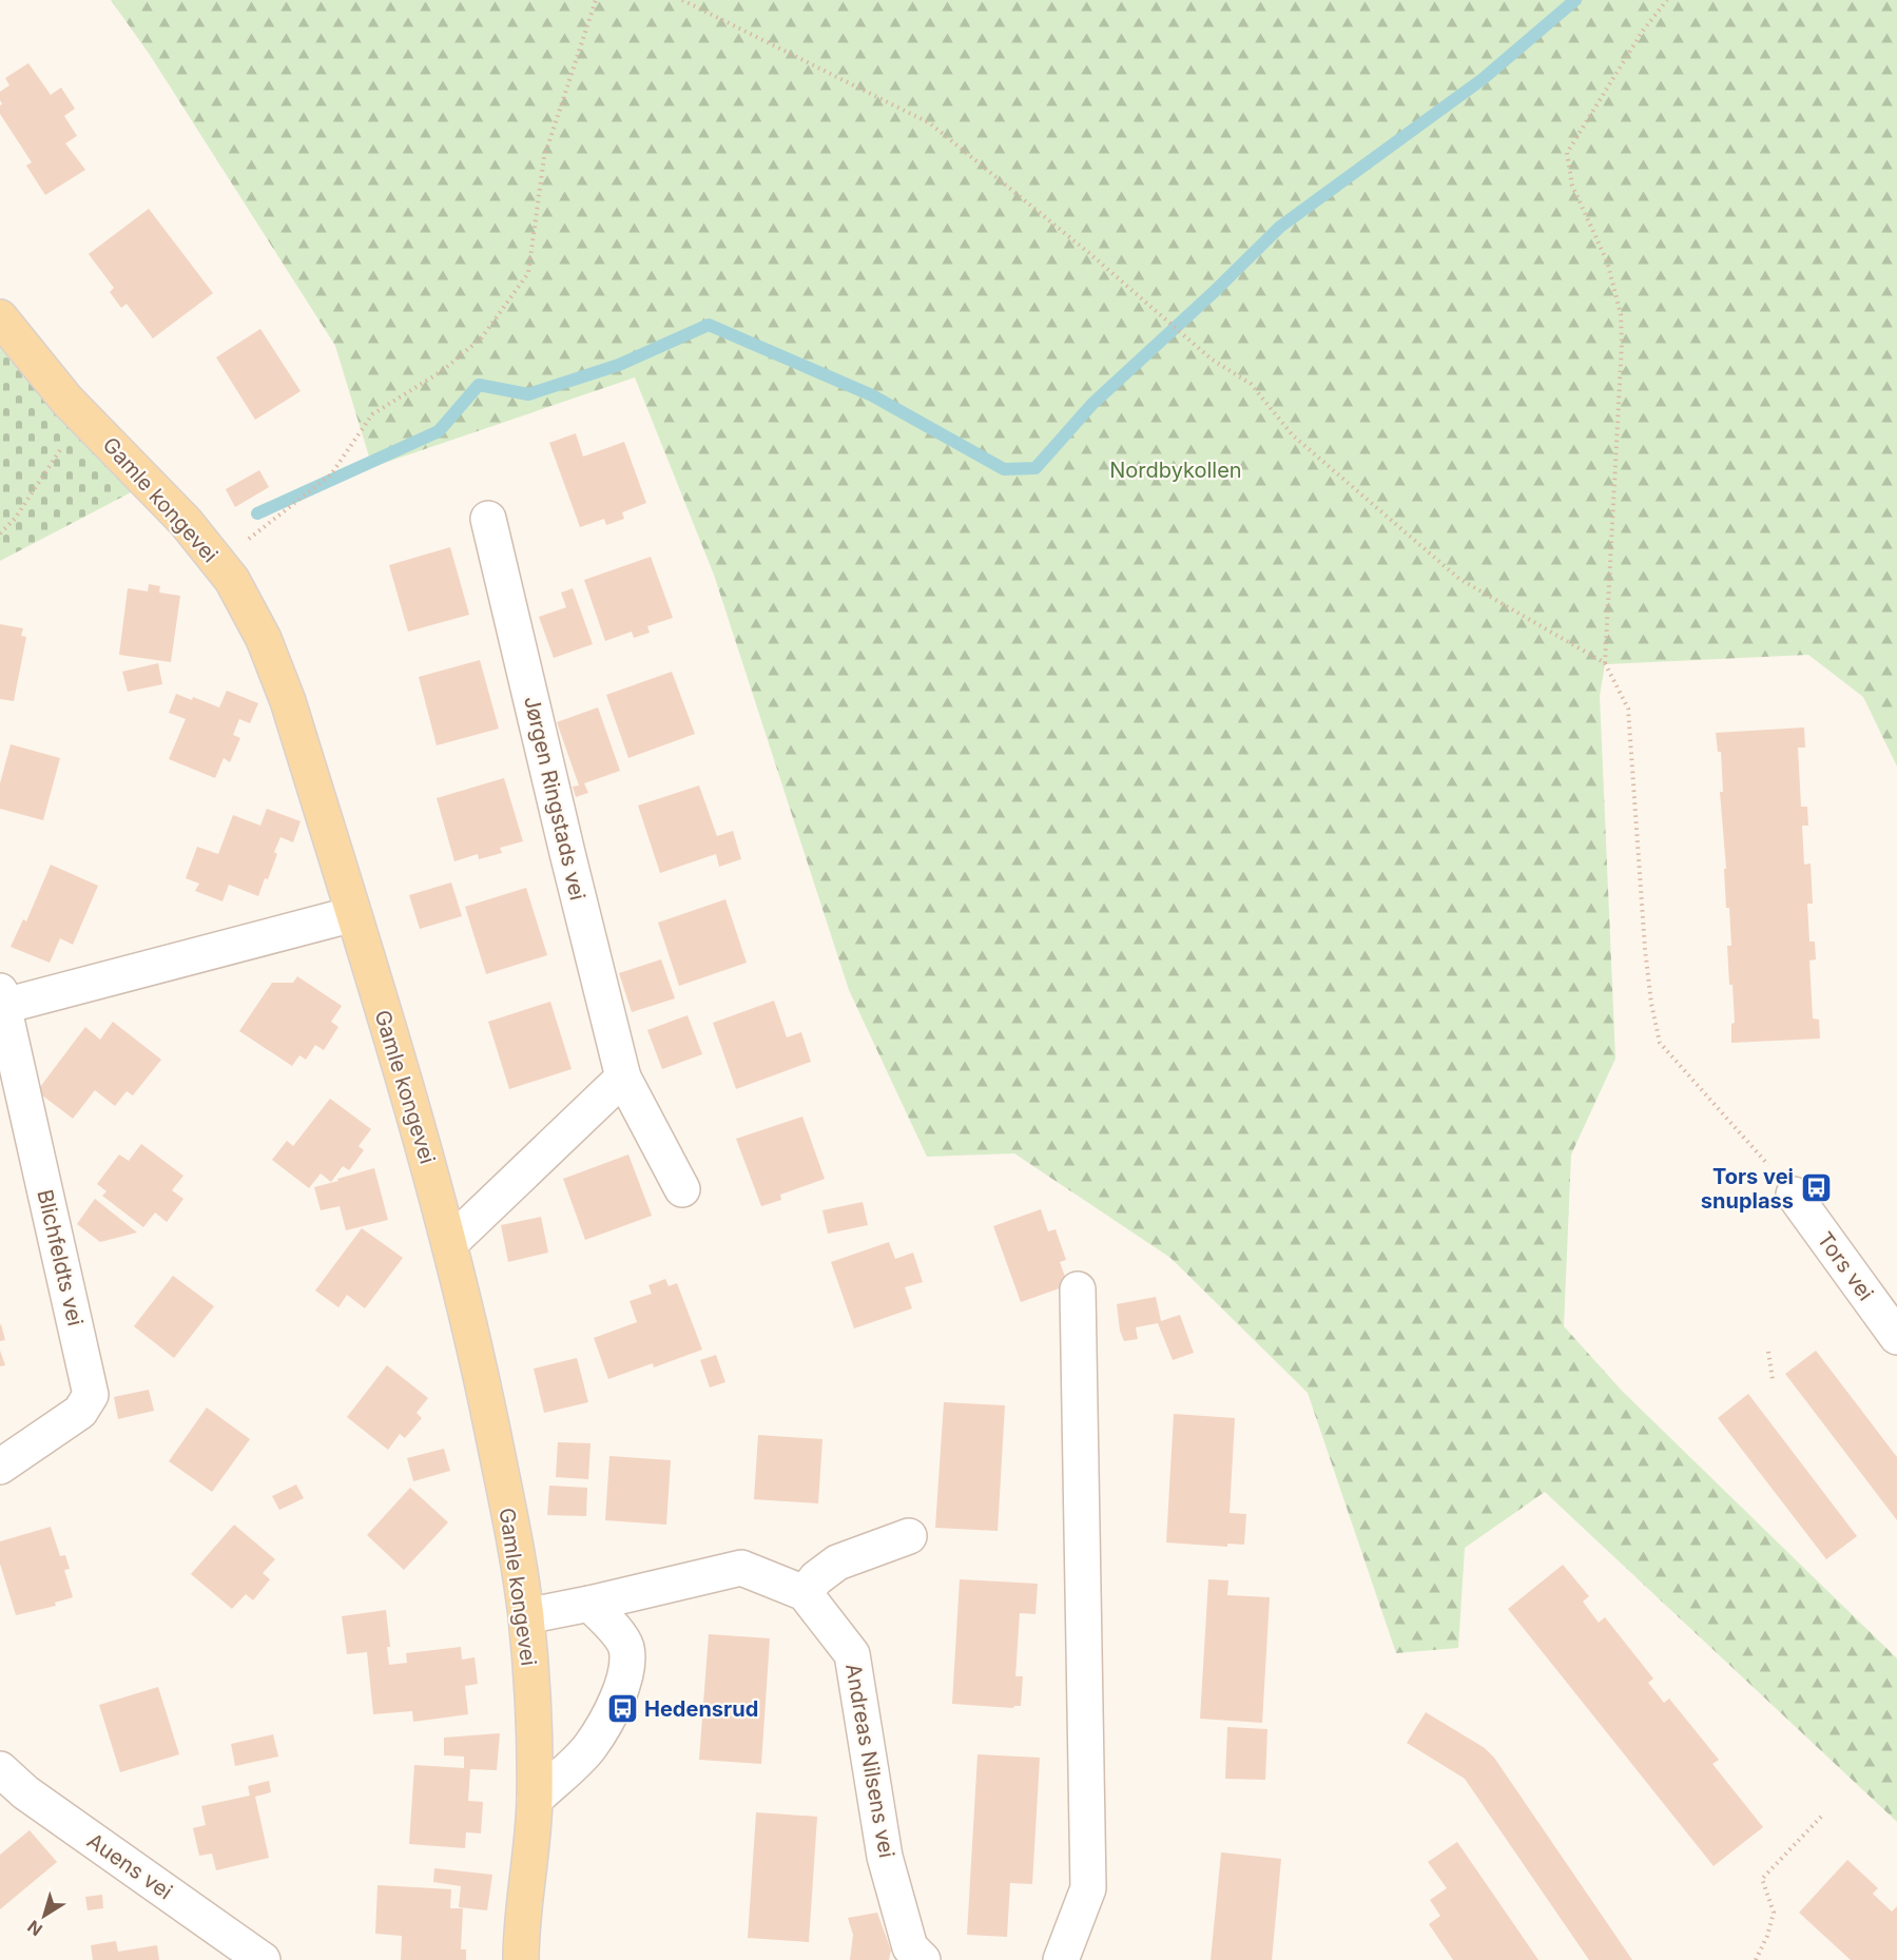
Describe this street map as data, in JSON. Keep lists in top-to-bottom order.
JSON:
{
  "streets": {
    "main road": ["Gamle kongevei"],
    "street": [
      "Jørgen Ringstads vei",
      "Blichfeldts vei",
      "Tors vei",
      "Andreas Nilsens vei",
      "Auens vei"
    ]
  },
  "crossings": [
    ["Gamle kongevei", "Blichfeldts vei"]
  ],
  "parks": ["Nordbykollen"],
  "places": {
    "bus stop": ["Tors vei snuplass", "Hedensrud"]
  },
  "north": "bottom left"
}
